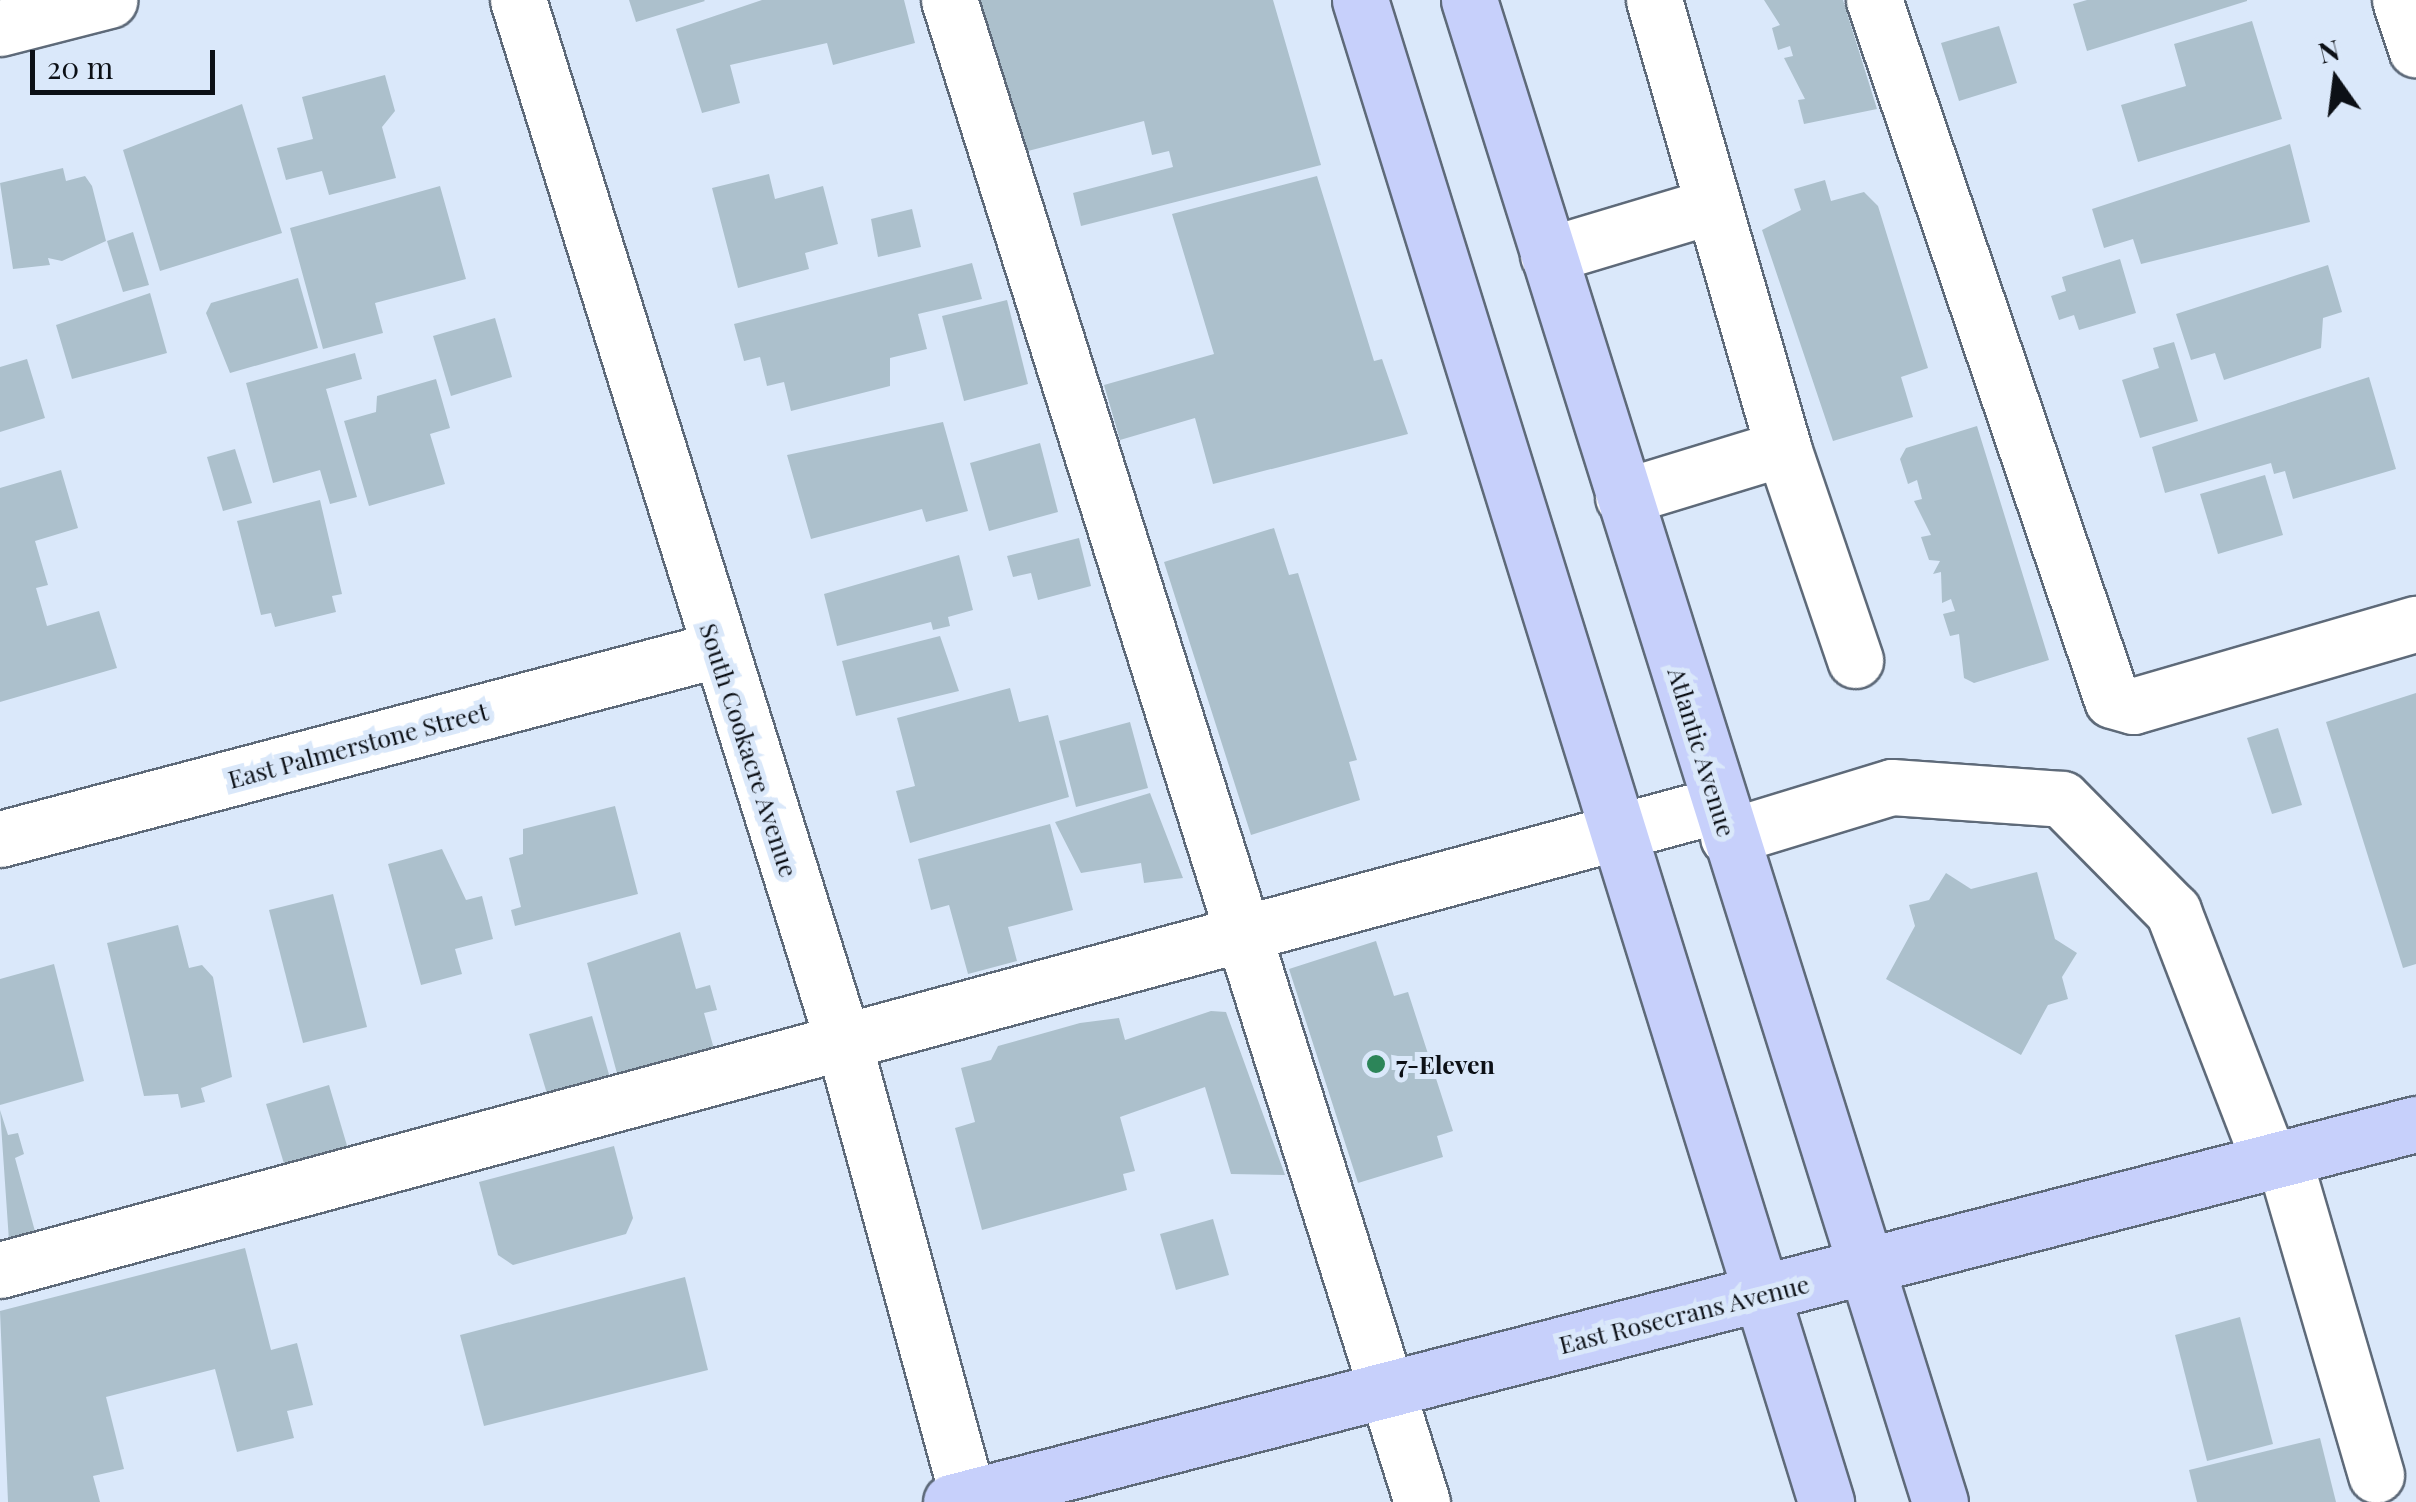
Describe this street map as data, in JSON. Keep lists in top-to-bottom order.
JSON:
{
  "streets": {
    "main road": ["Atlantic Avenue", "East Rosecrans Avenue"],
    "street": ["East Palmerstone Street", "South Cookacre Avenue"]
  },
  "crossings": [
    ["East Palmerstone Street", "South Cookacre Avenue"],
    ["South Cookacre Avenue", "East Rosecrans Avenue"],
    ["Atlantic Avenue", "East Rosecrans Avenue"]
  ],
  "places": ["7-Eleven"],
  "scale_bar": "20 m",
  "north": "top"
}
